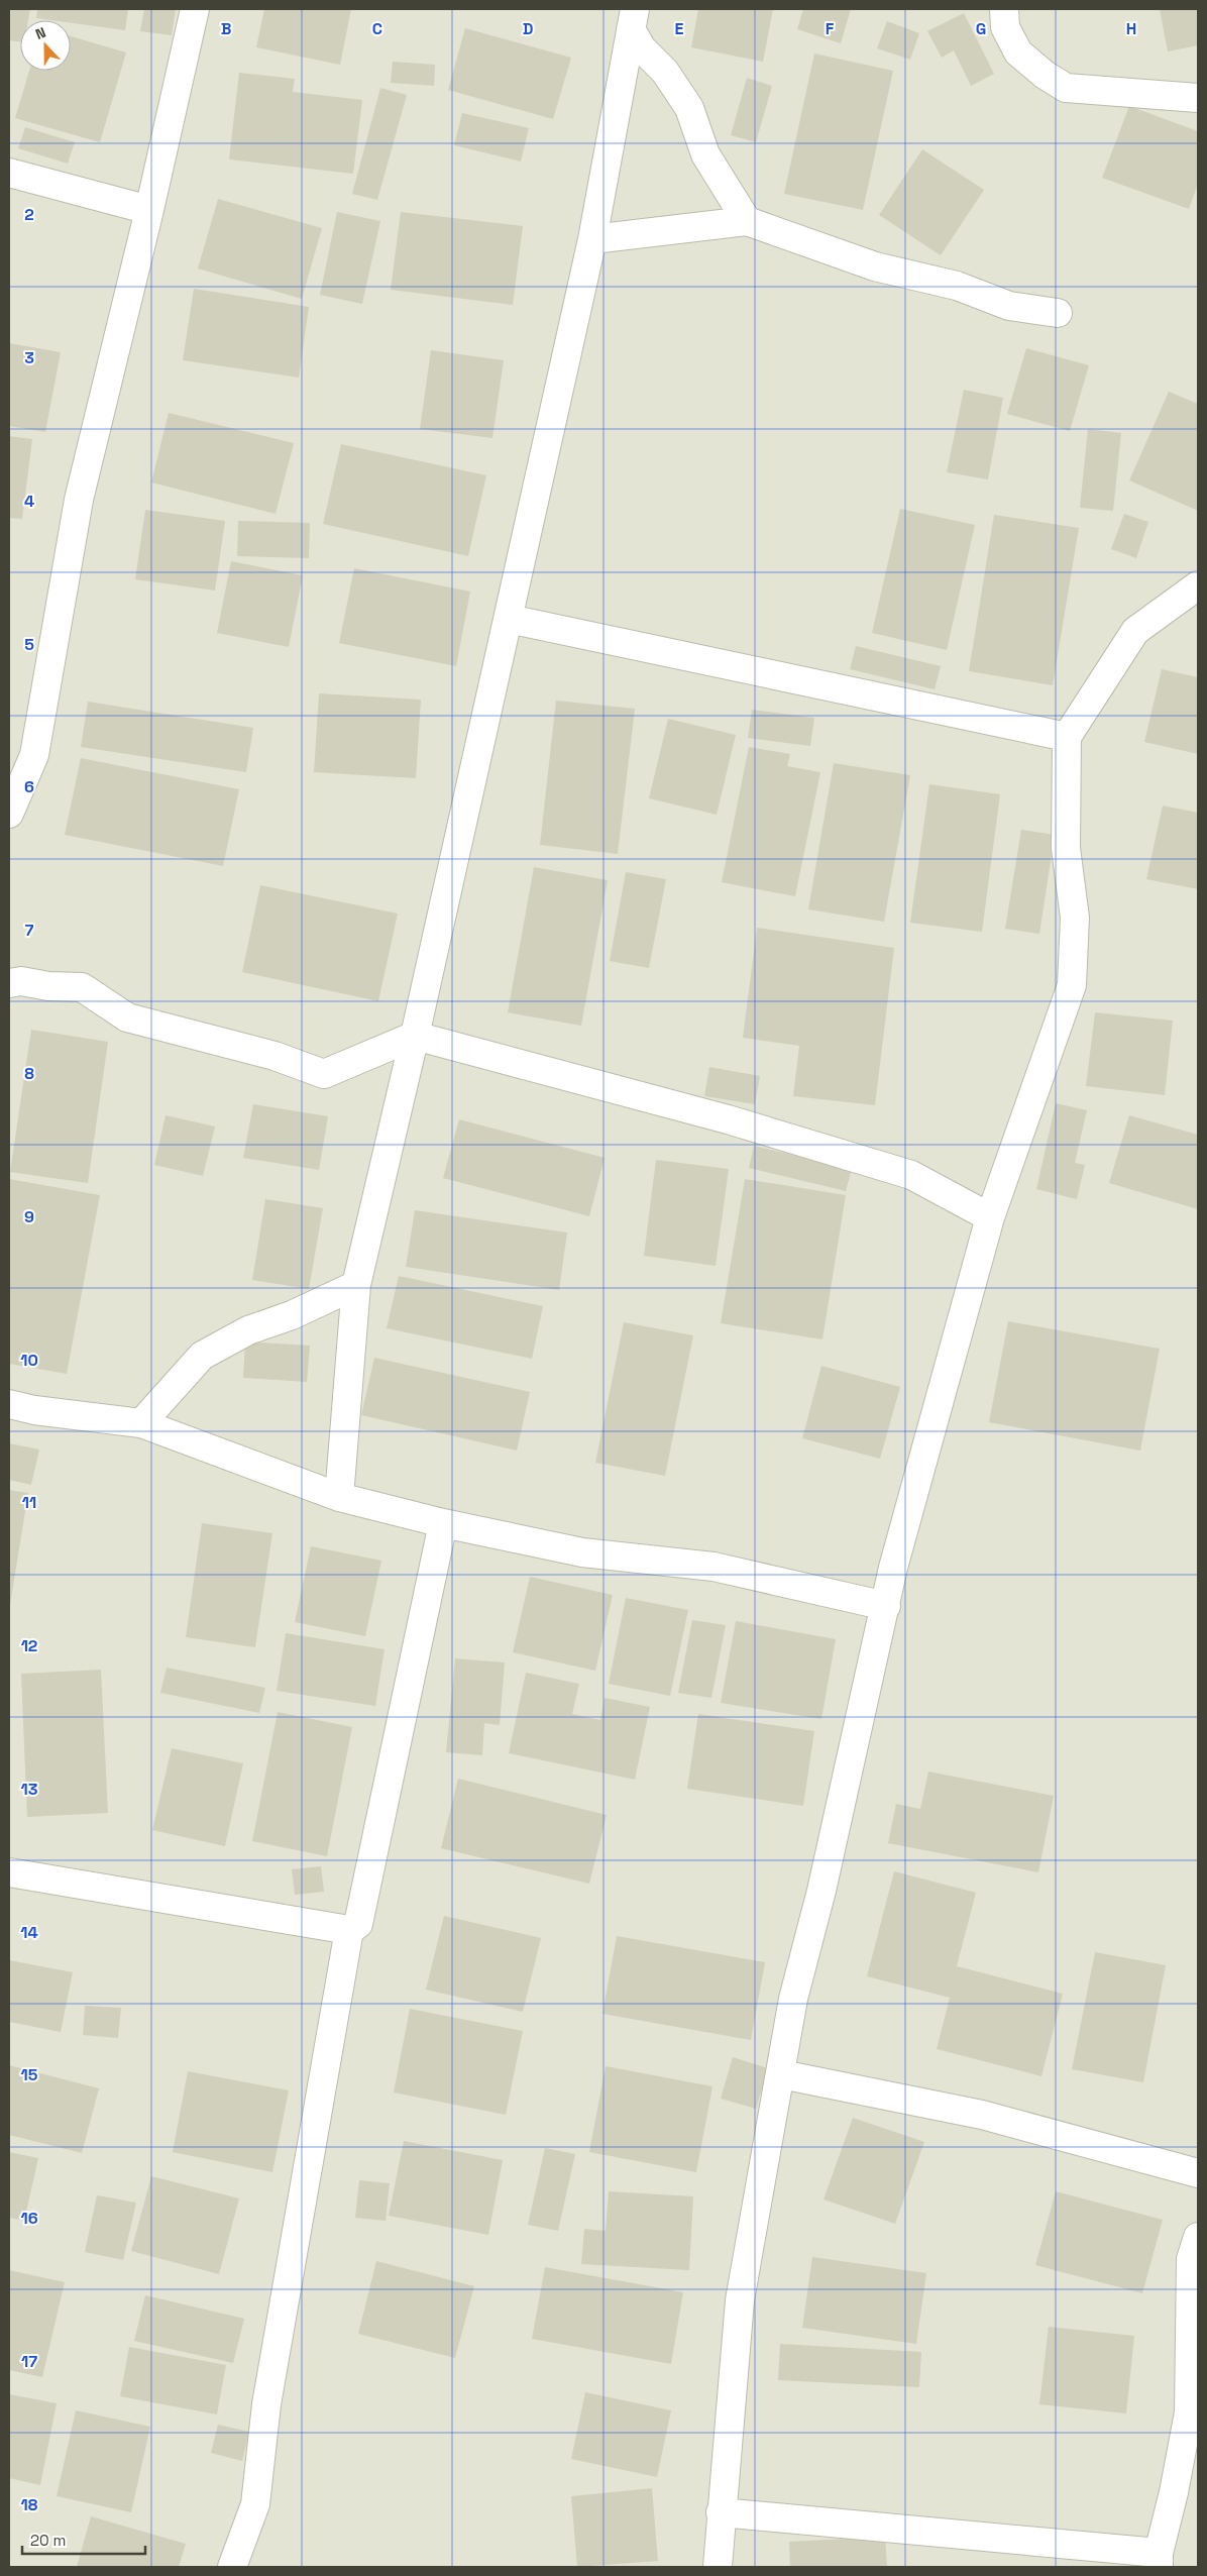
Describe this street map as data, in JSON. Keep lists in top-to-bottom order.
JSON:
{
  "scale_bar": "20 m",
  "north": "top",
  "grid": {
    "columns": [
      "B",
      "C",
      "D",
      "E",
      "F",
      "G",
      "H"
    ],
    "rows": [
      "2",
      "3",
      "4",
      "5",
      "6",
      "7",
      "8",
      "9",
      "10",
      "11",
      "12",
      "13",
      "14",
      "15",
      "16",
      "17",
      "18"
    ]
  }
}
